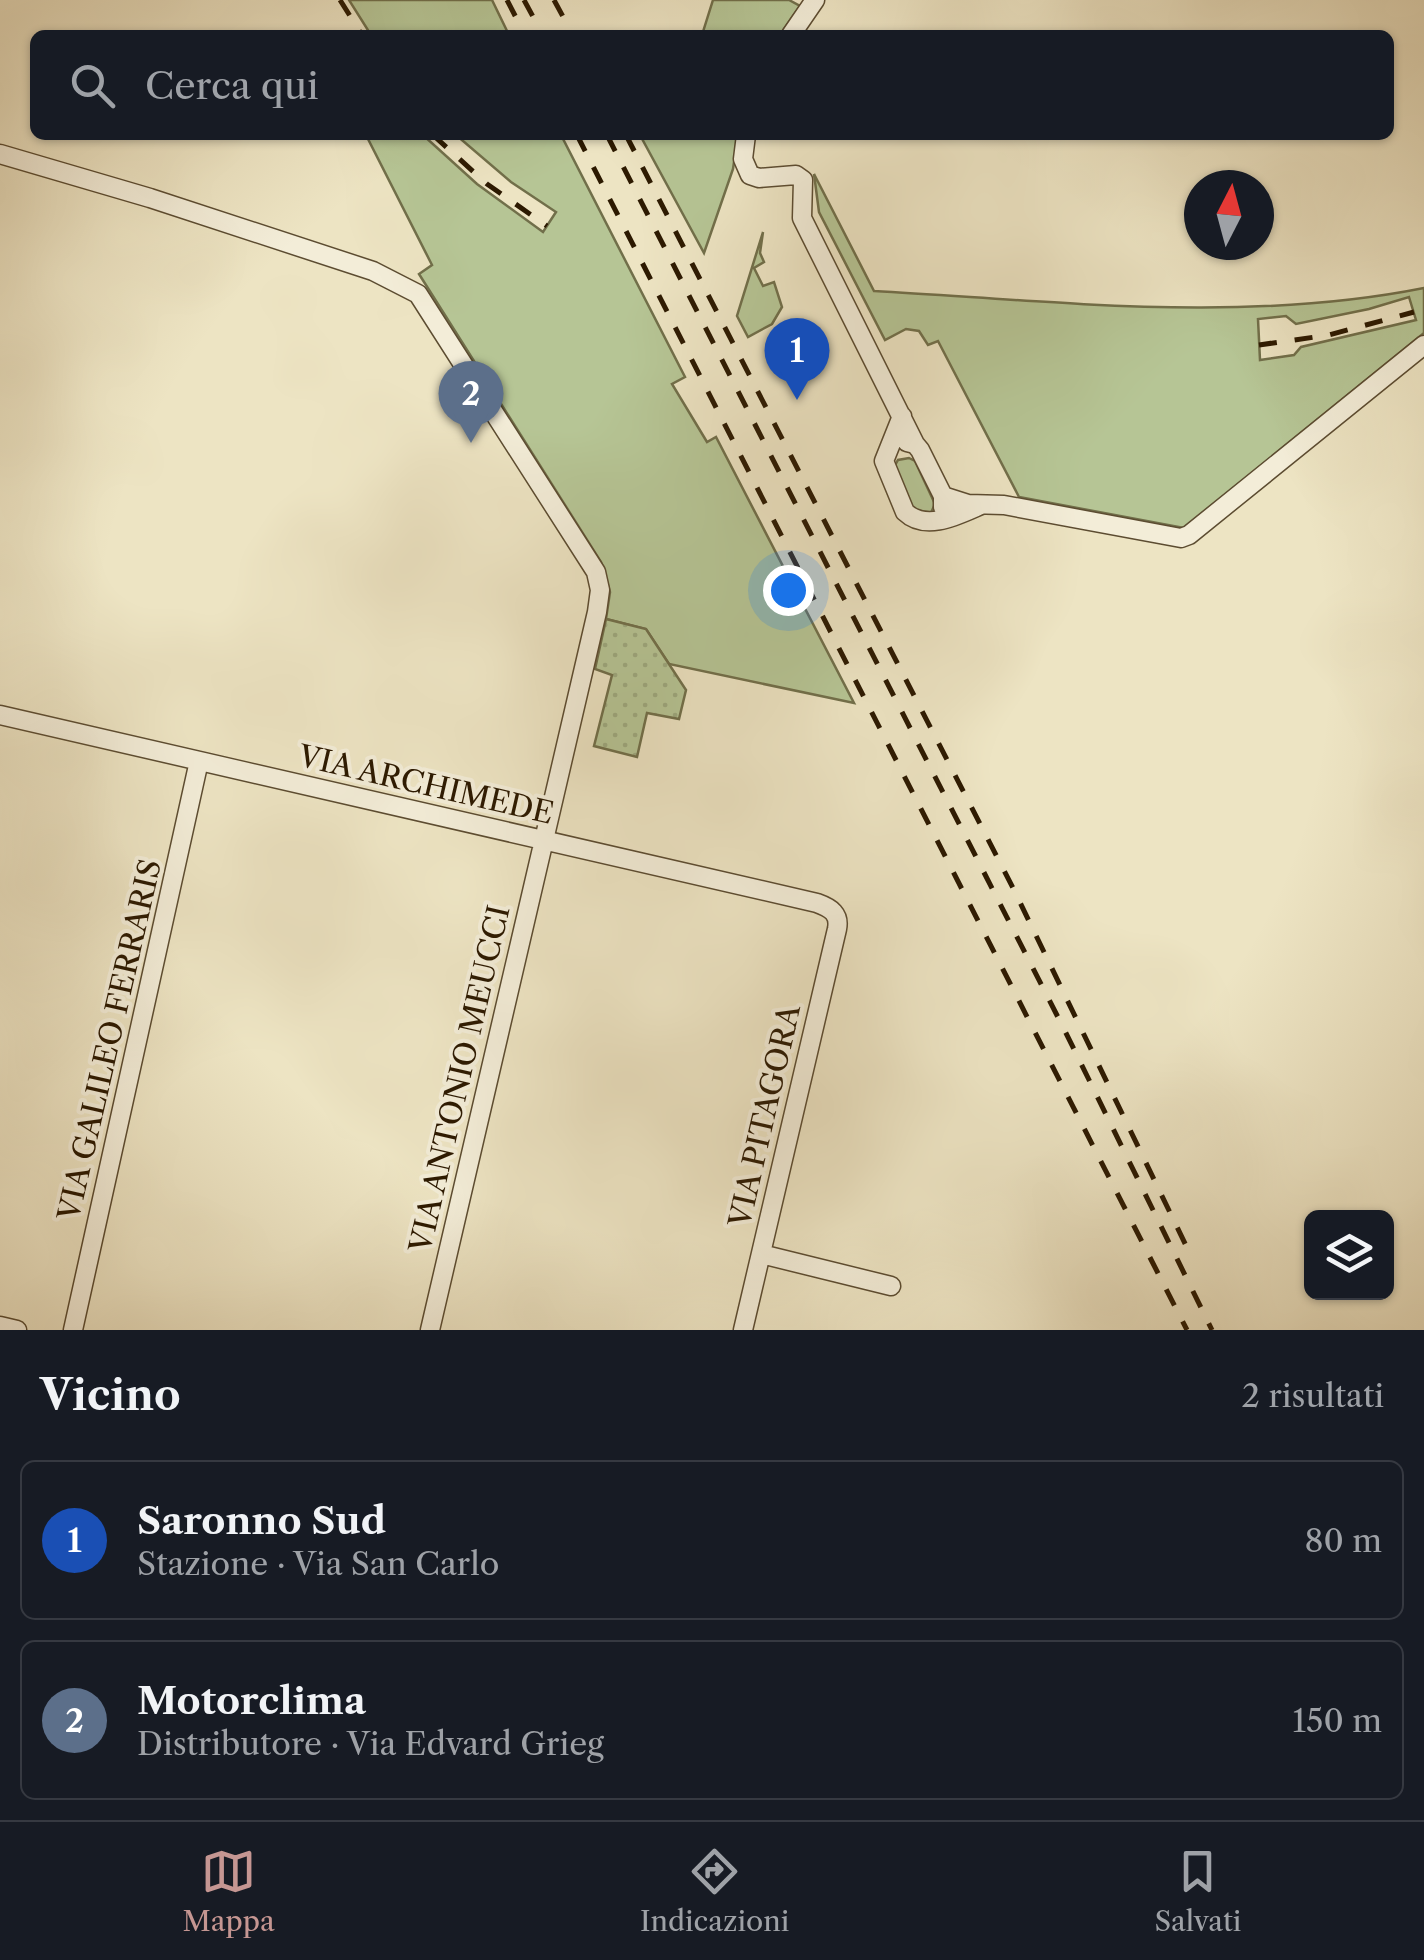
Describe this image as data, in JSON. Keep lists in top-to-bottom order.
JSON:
{
  "streets": {
    "street": [
      "VIA ARCHIMEDE",
      "VIA GALILEO FERRARIS",
      "VIA ANTONIO MEUCCI",
      "VIA PITAGORA"
    ]
  },
  "crossings": [
    ["VIA ARCHIMEDE", "VIA GALILEO FERRARIS"],
    ["VIA ARCHIMEDE", "VIA ANTONIO MEUCCI"],
    ["VIA ARCHIMEDE", "VIA PITAGORA"]
  ],
  "north": "top",
  "page": {
    "search": "Cerca qui",
    "pins": ["1", "2"],
    "heading": ["Vicino", "2 risultati"],
    "list": [
      {
        "mark": "1",
        "name": "Saronno Sud",
        "note": "Stazione · Via San Carlo",
        "value": "80 m"
      },
      {
        "mark": "2",
        "name": "Motorclima",
        "note": "Distributore · Via Edvard Grieg",
        "value": "150 m"
      }
    ],
    "nav": ["Mappa", "Indicazioni", "Salvati"]
  }
}
